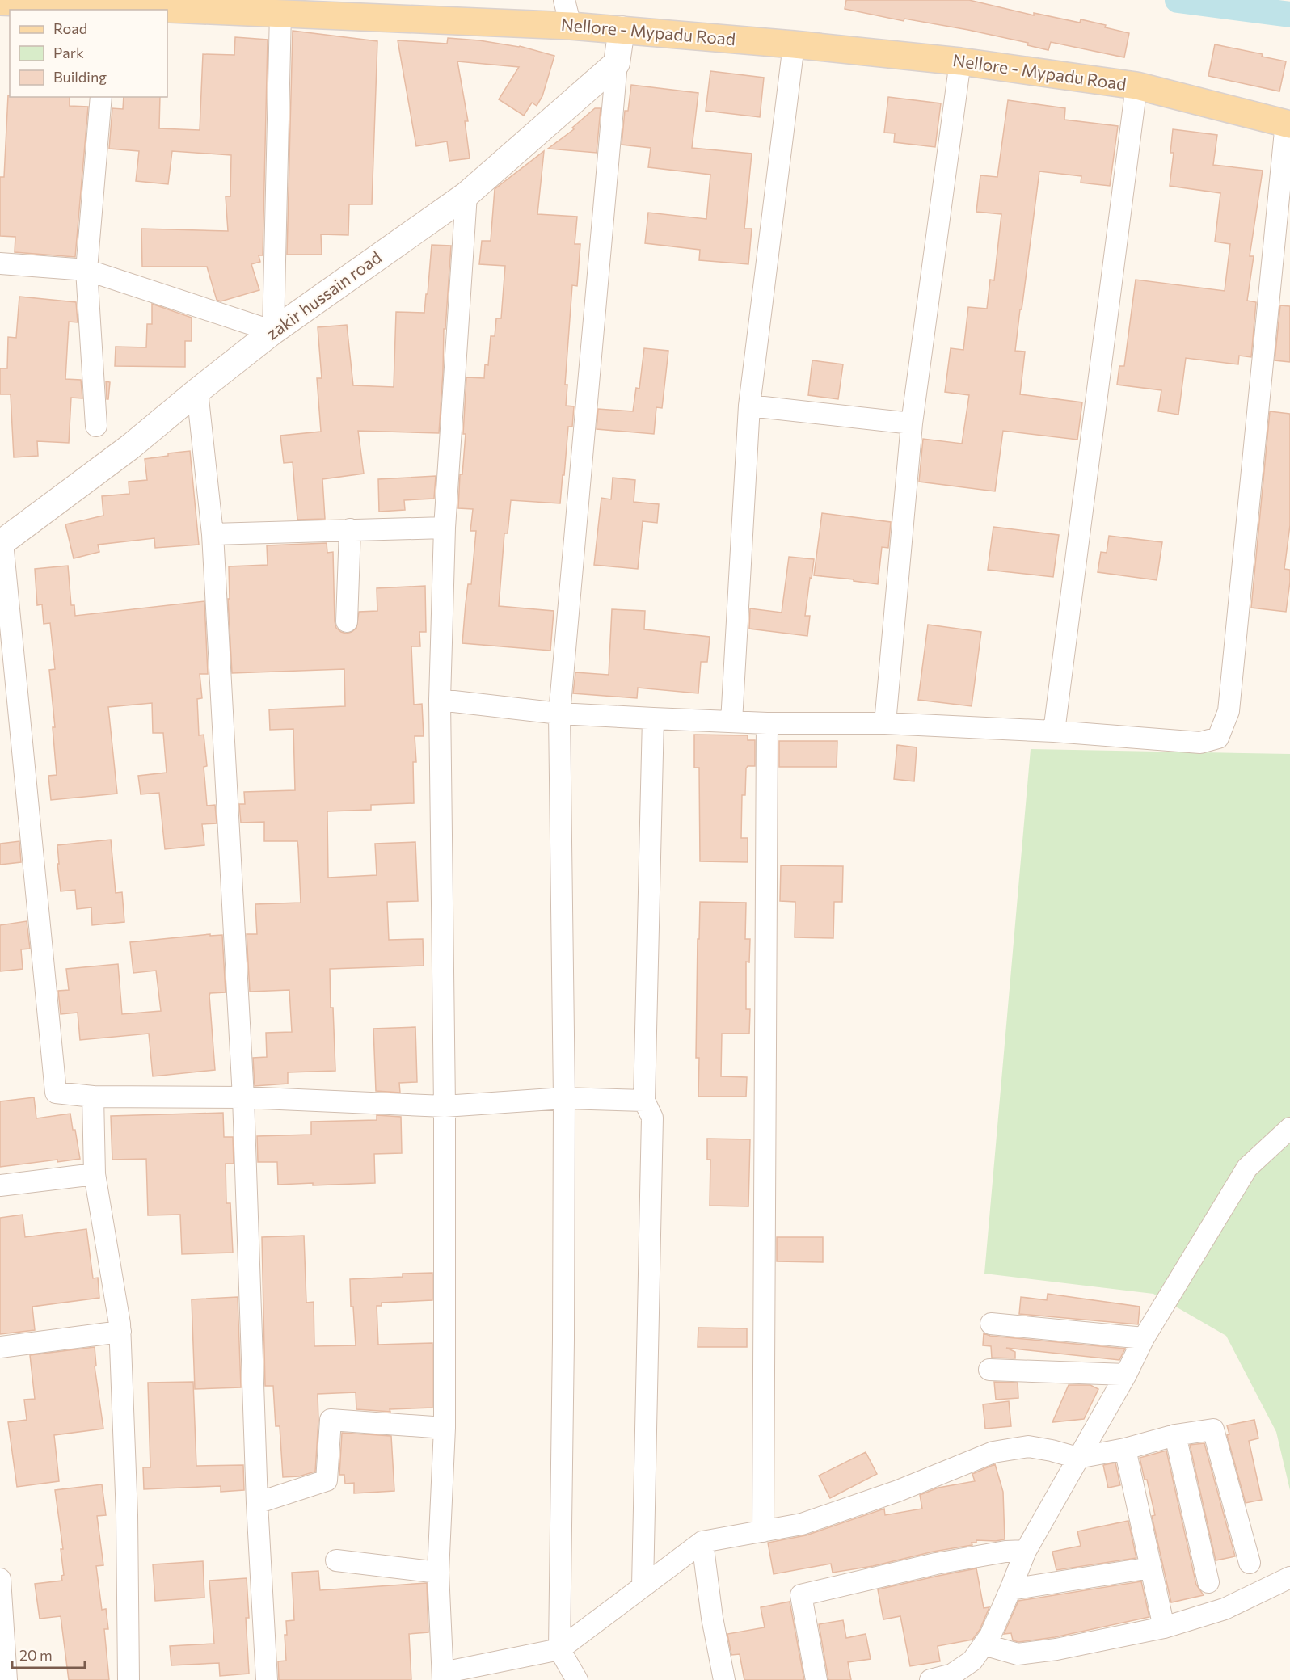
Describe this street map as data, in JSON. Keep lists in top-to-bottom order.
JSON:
{
  "streets": {
    "main road": ["Nellore - Mypadu Road"],
    "street": ["zakir hussain road"]
  },
  "legend": ["Road", "Park", "Building"],
  "scale_bar": "20 m"
}
